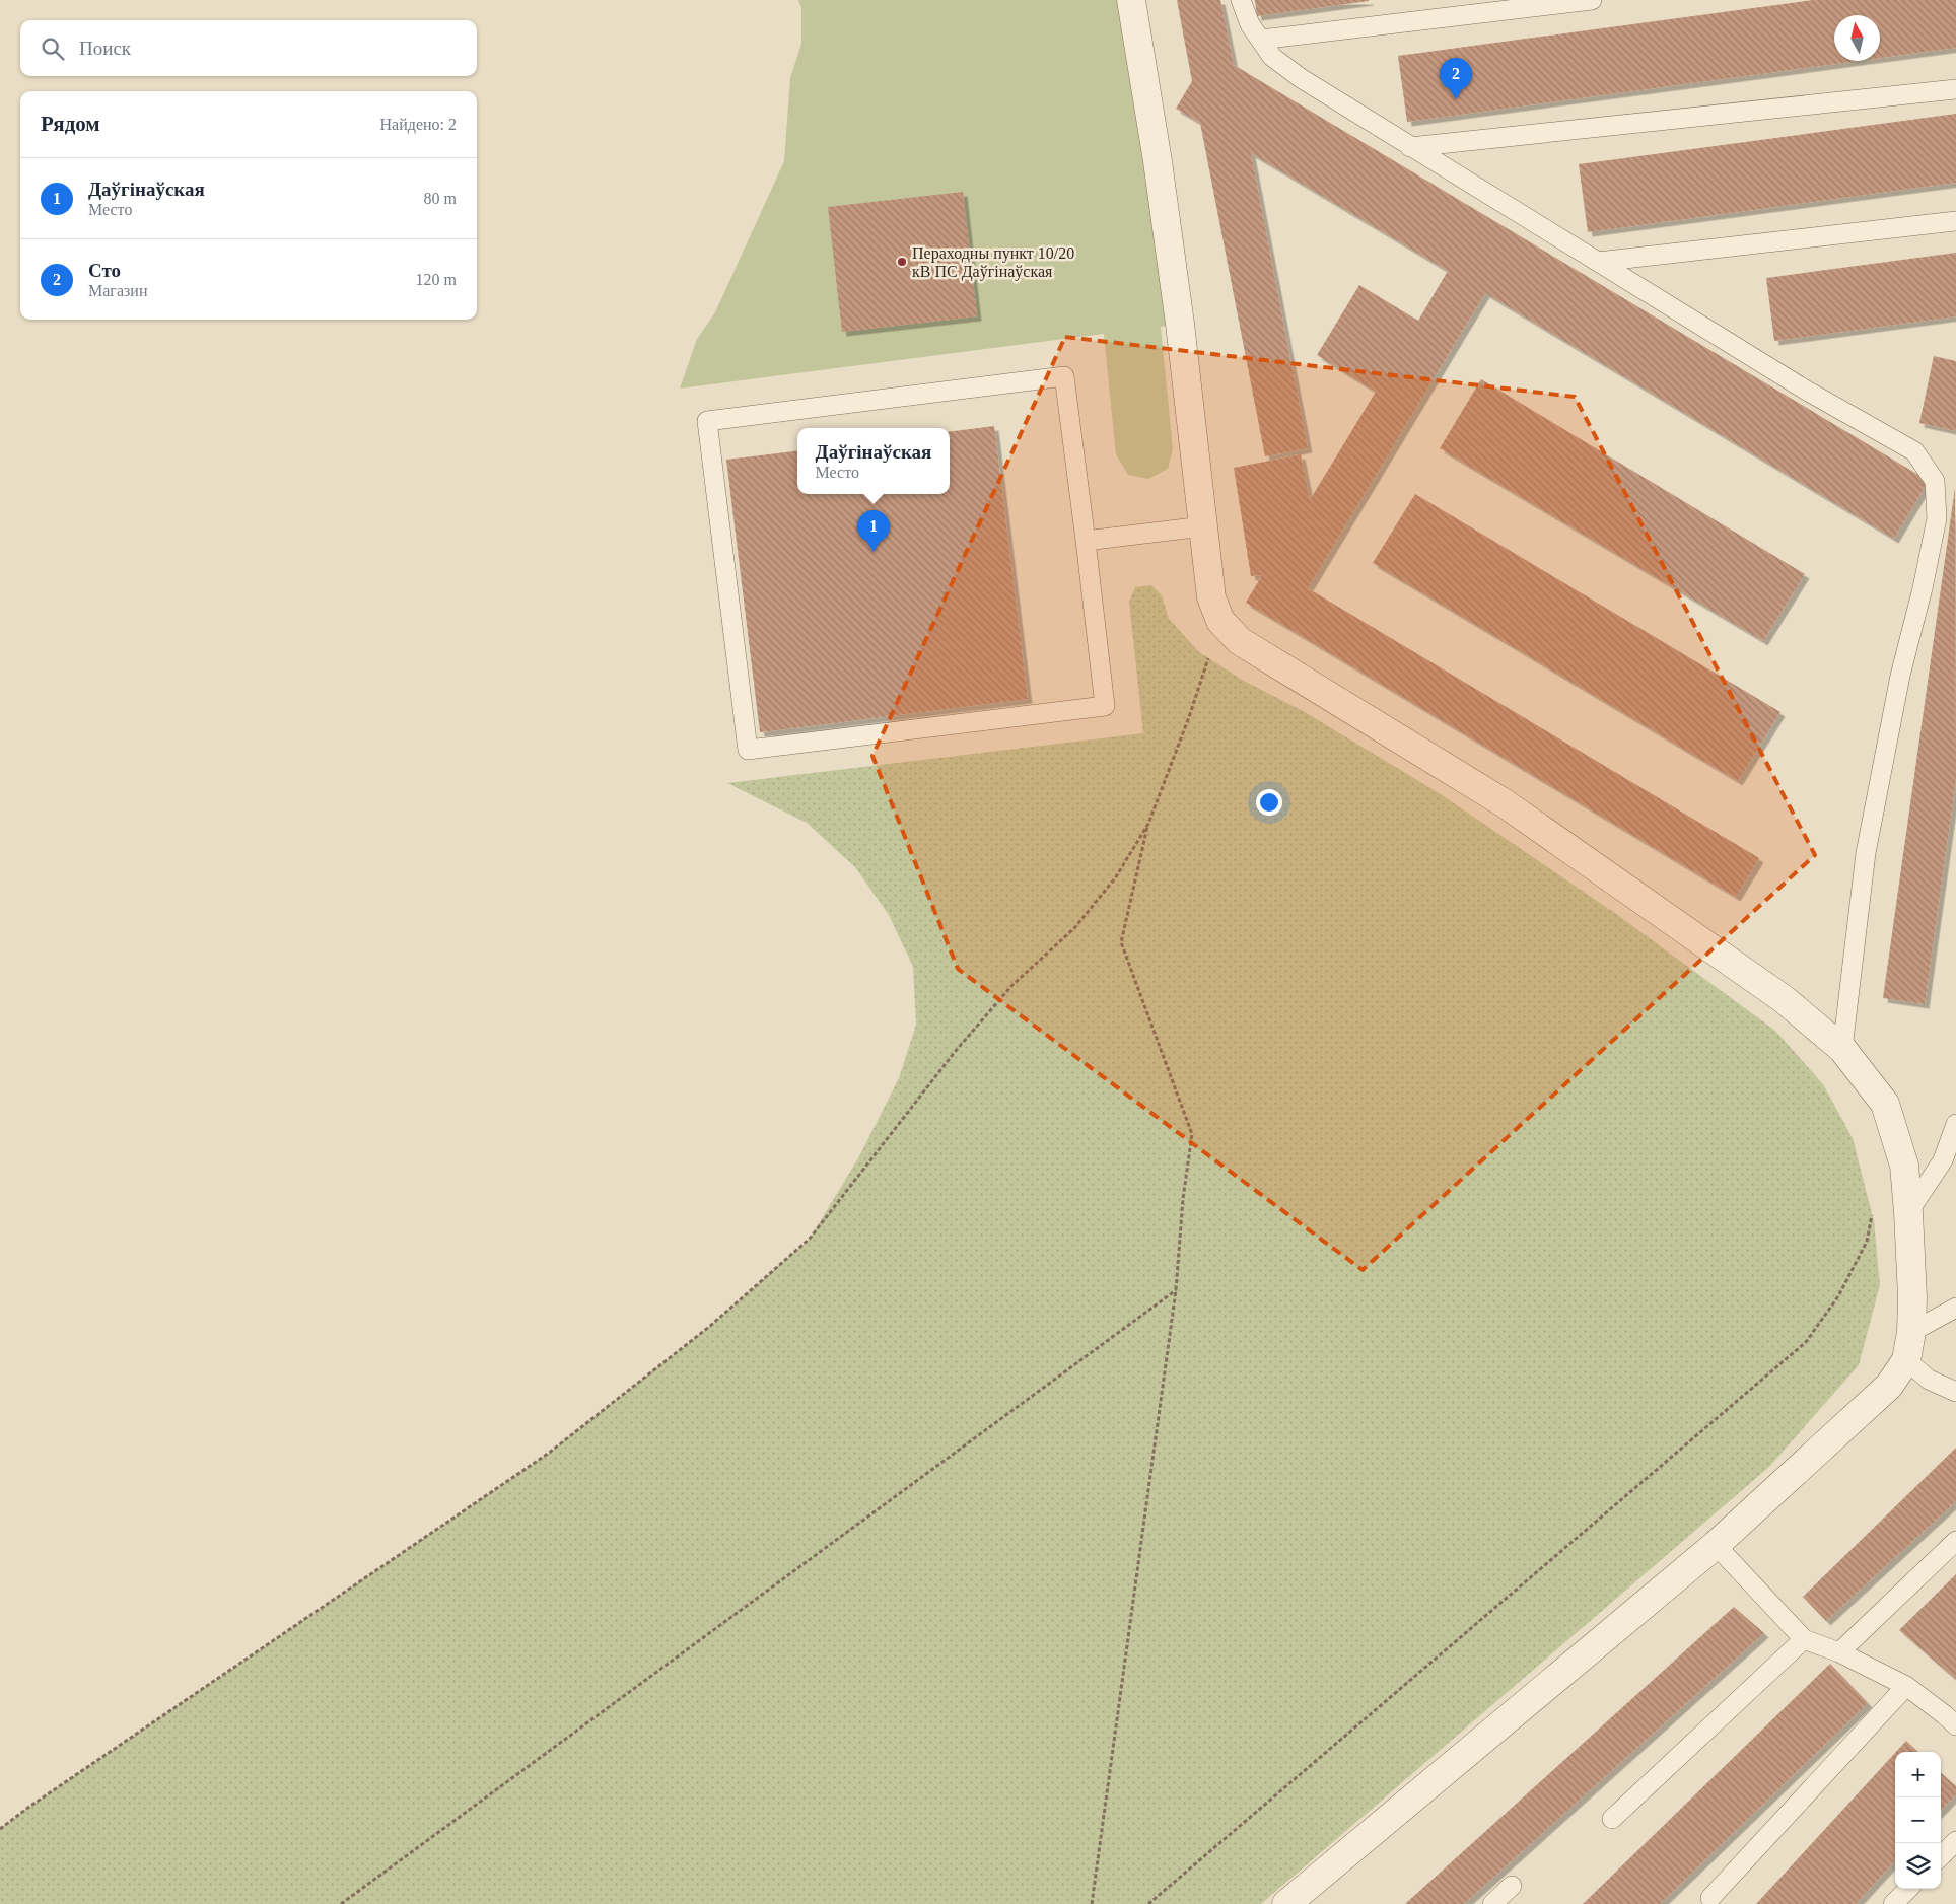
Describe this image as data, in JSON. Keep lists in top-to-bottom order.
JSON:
{
  "places": ["Пераходны пункт 10/20 кВ ПС Даўгінаўская"],
  "north": "top",
  "page": {
    "search": "Поиск",
    "pins": ["2", "1"],
    "heading": ["Рядом", "Найдено: 2"],
    "list": [
      {
        "mark": "1",
        "name": "Даўгінаўская",
        "note": "Место",
        "value": "80 m"
      },
      {
        "mark": "2",
        "name": "Сто",
        "note": "Магазин",
        "value": "120 m"
      }
    ],
    "popup": ["Даўгінаўская", "Место"],
    "map_buttons": ["+", "−"]
  }
}
